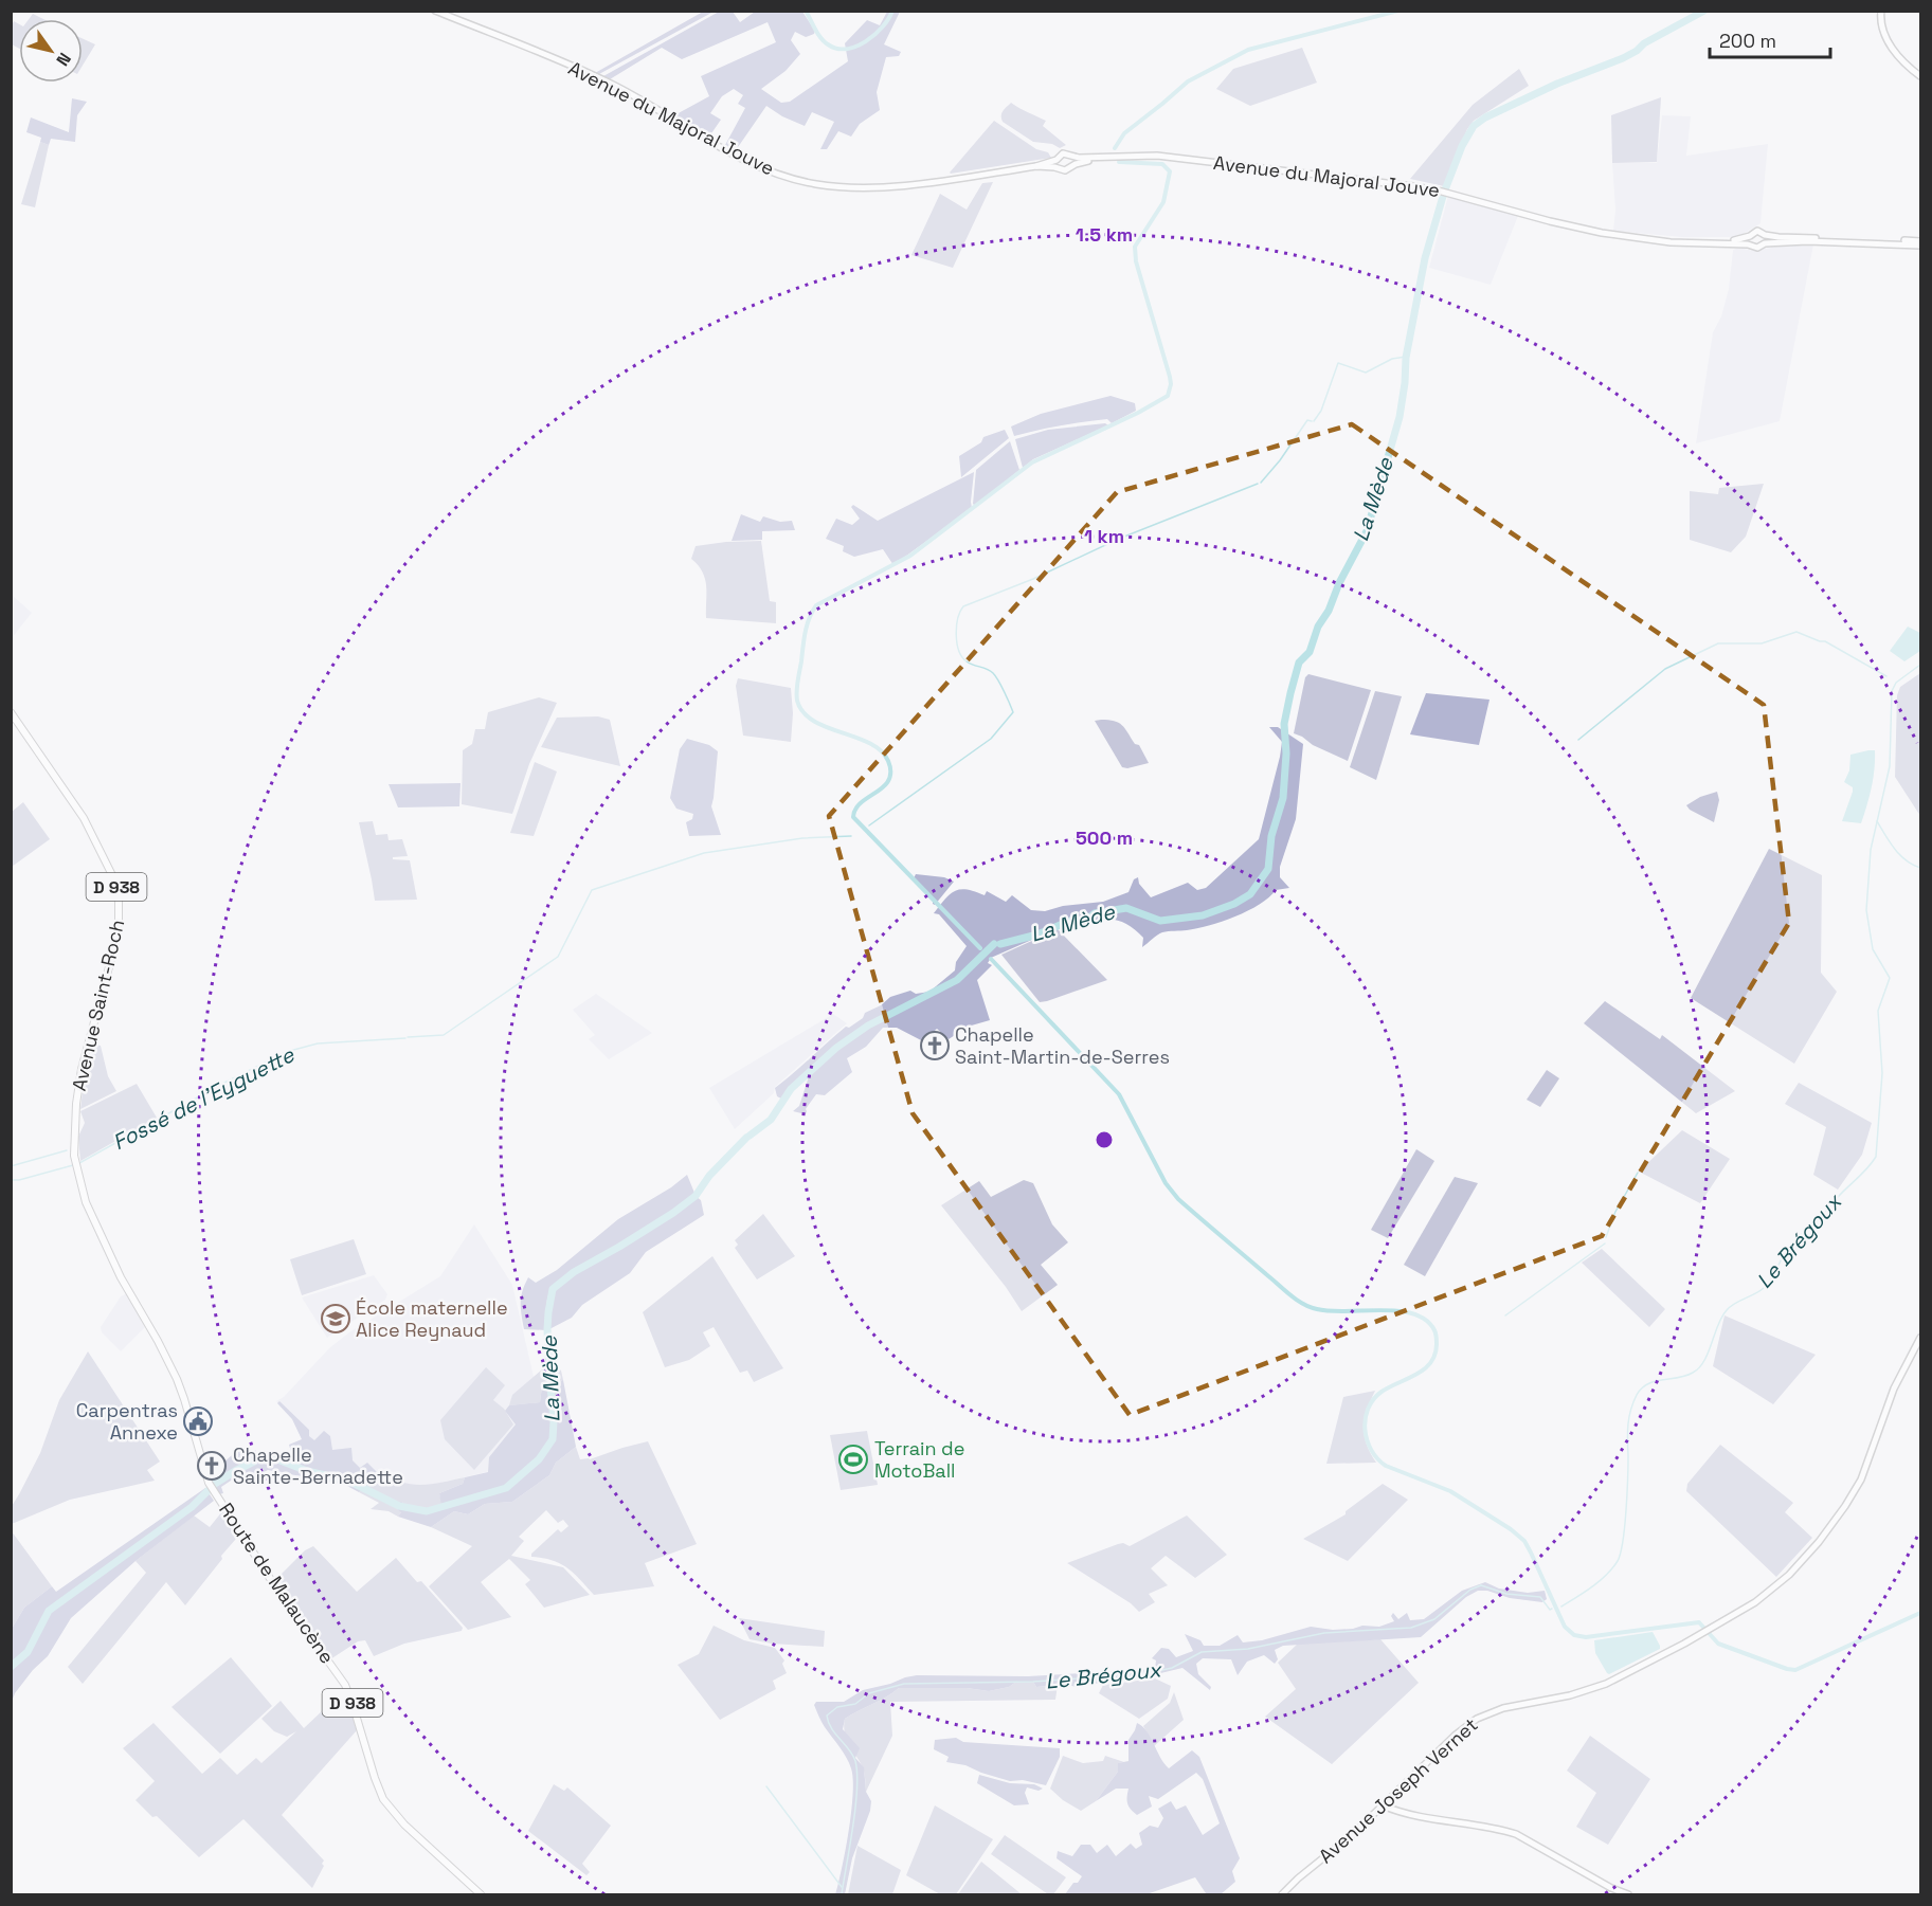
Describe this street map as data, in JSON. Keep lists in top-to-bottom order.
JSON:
{
  "streets": {
    "main road": [
      "Avenue du Majoral Jouve",
      "D 938",
      "Avenue Saint-Roch",
      "Route de Malaucène",
      "Avenue Joseph Vernet"
    ]
  },
  "crossings": [
    ["Avenue Saint-Roch", "Route de Malaucène"]
  ],
  "water": ["La Mède", "Fossé de l'Eyguette", "Le Brégoux"],
  "places": {
    "church": ["Chapelle Saint-Martin-de-Serres", "Chapelle Sainte-Bernadette"],
    "school or university": ["École maternelle Alice Reynaud"],
    "public building": ["Carpentras Annexe"],
    "sports": ["Terrain de MotoBall"]
  },
  "scale_bar": "200 m",
  "north": "bottom right",
  "rings": ["1.5 km", "1 km", "500 m"]
}
